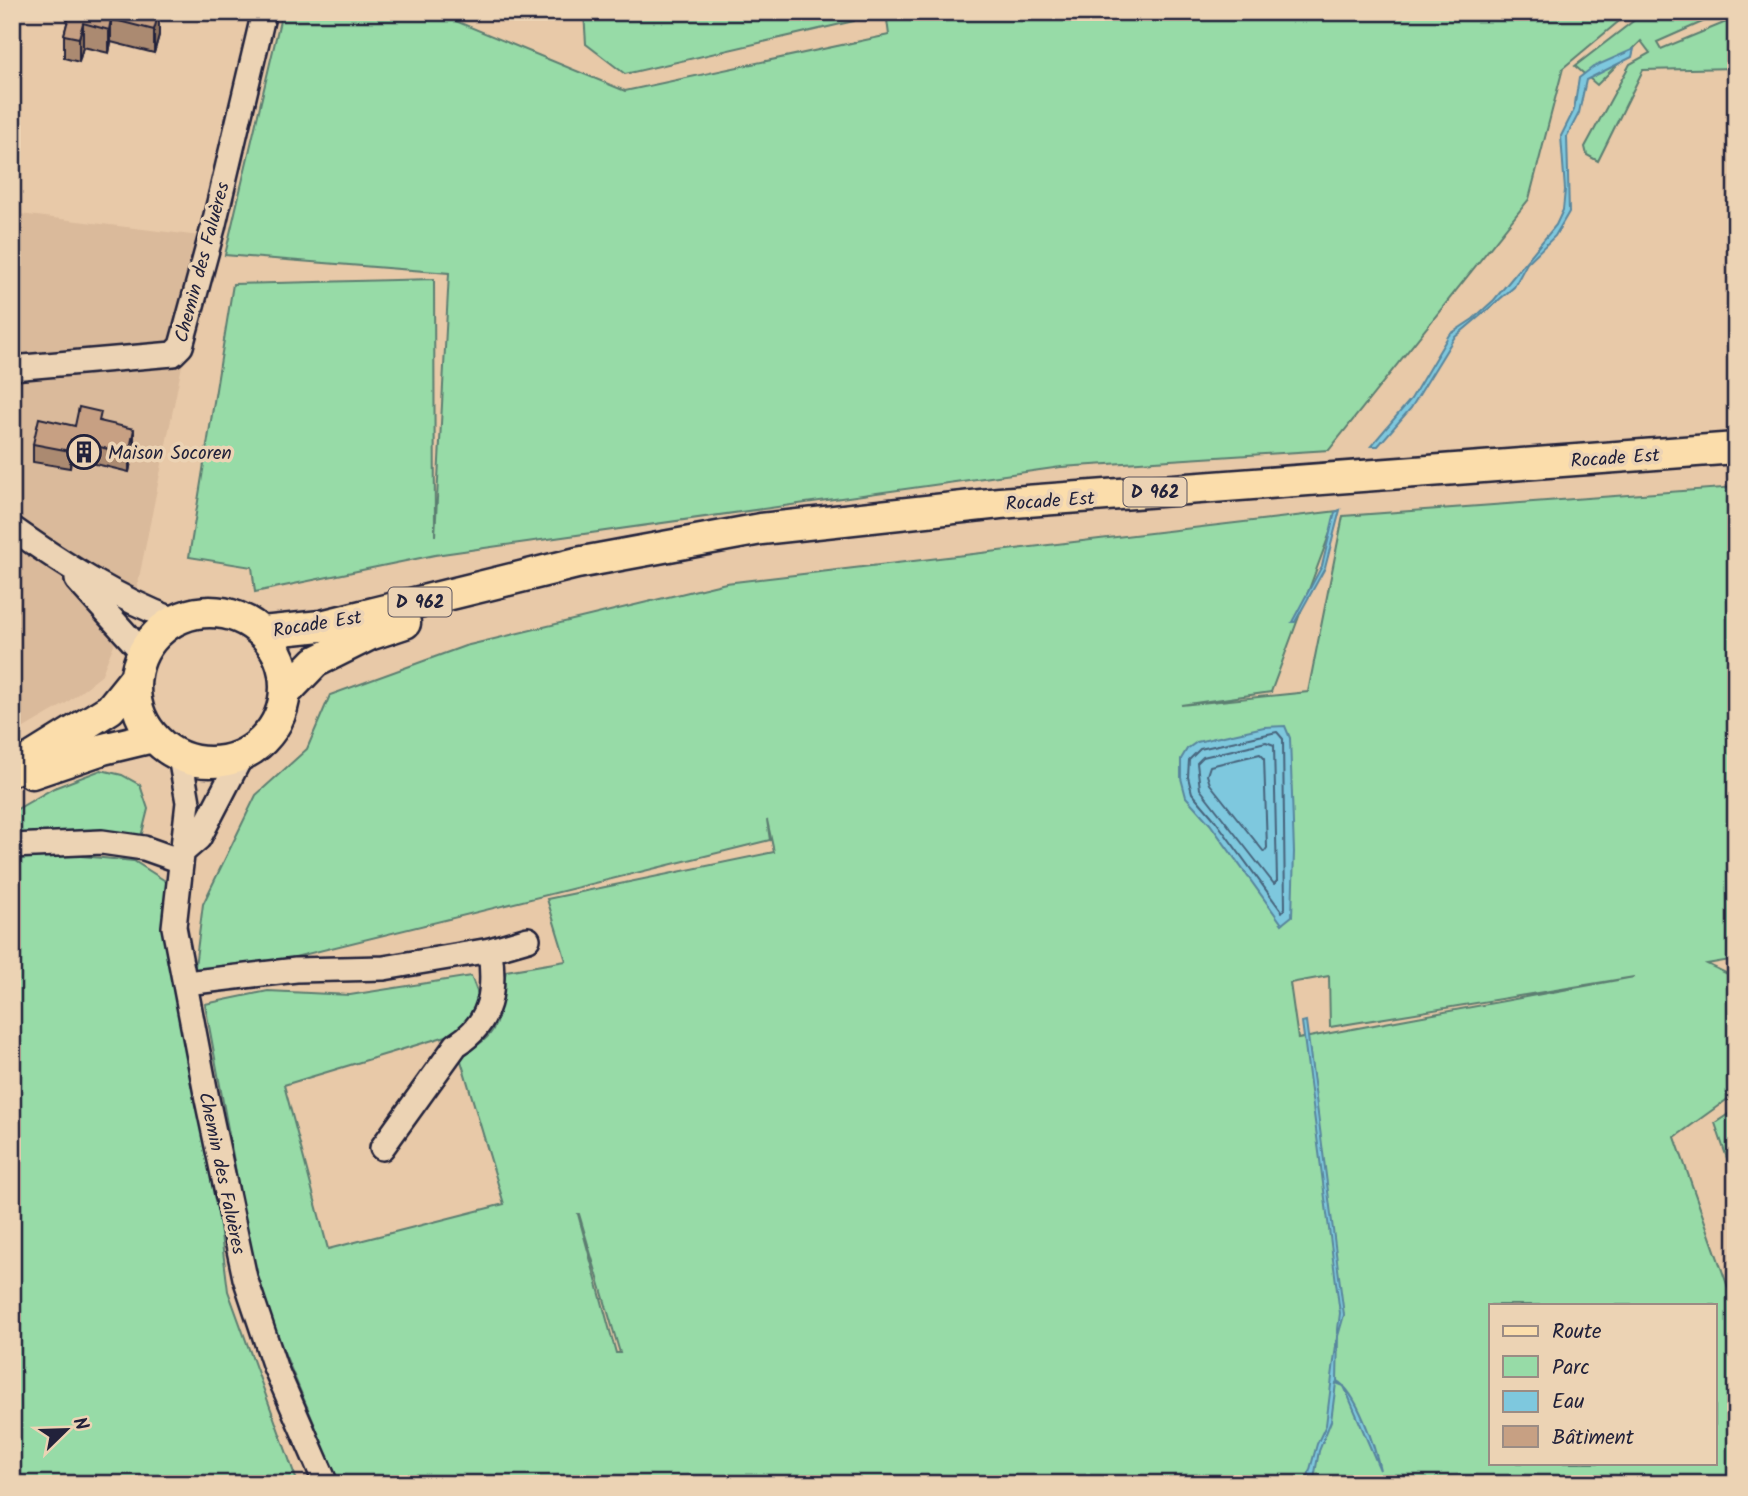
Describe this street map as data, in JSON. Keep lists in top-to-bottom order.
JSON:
{
  "streets": {
    "main road": ["Rocade Est", "D 962"],
    "street": ["Chemin des Faluères"]
  },
  "crossings": [
    ["Chemin des Faluères", "Rocade Est"]
  ],
  "places": {
    "building": ["Maison Socoren"]
  },
  "legend": [
    "Route",
    "Parc",
    "Eau",
    "Bâtiment"
  ],
  "north": "top right"
}
